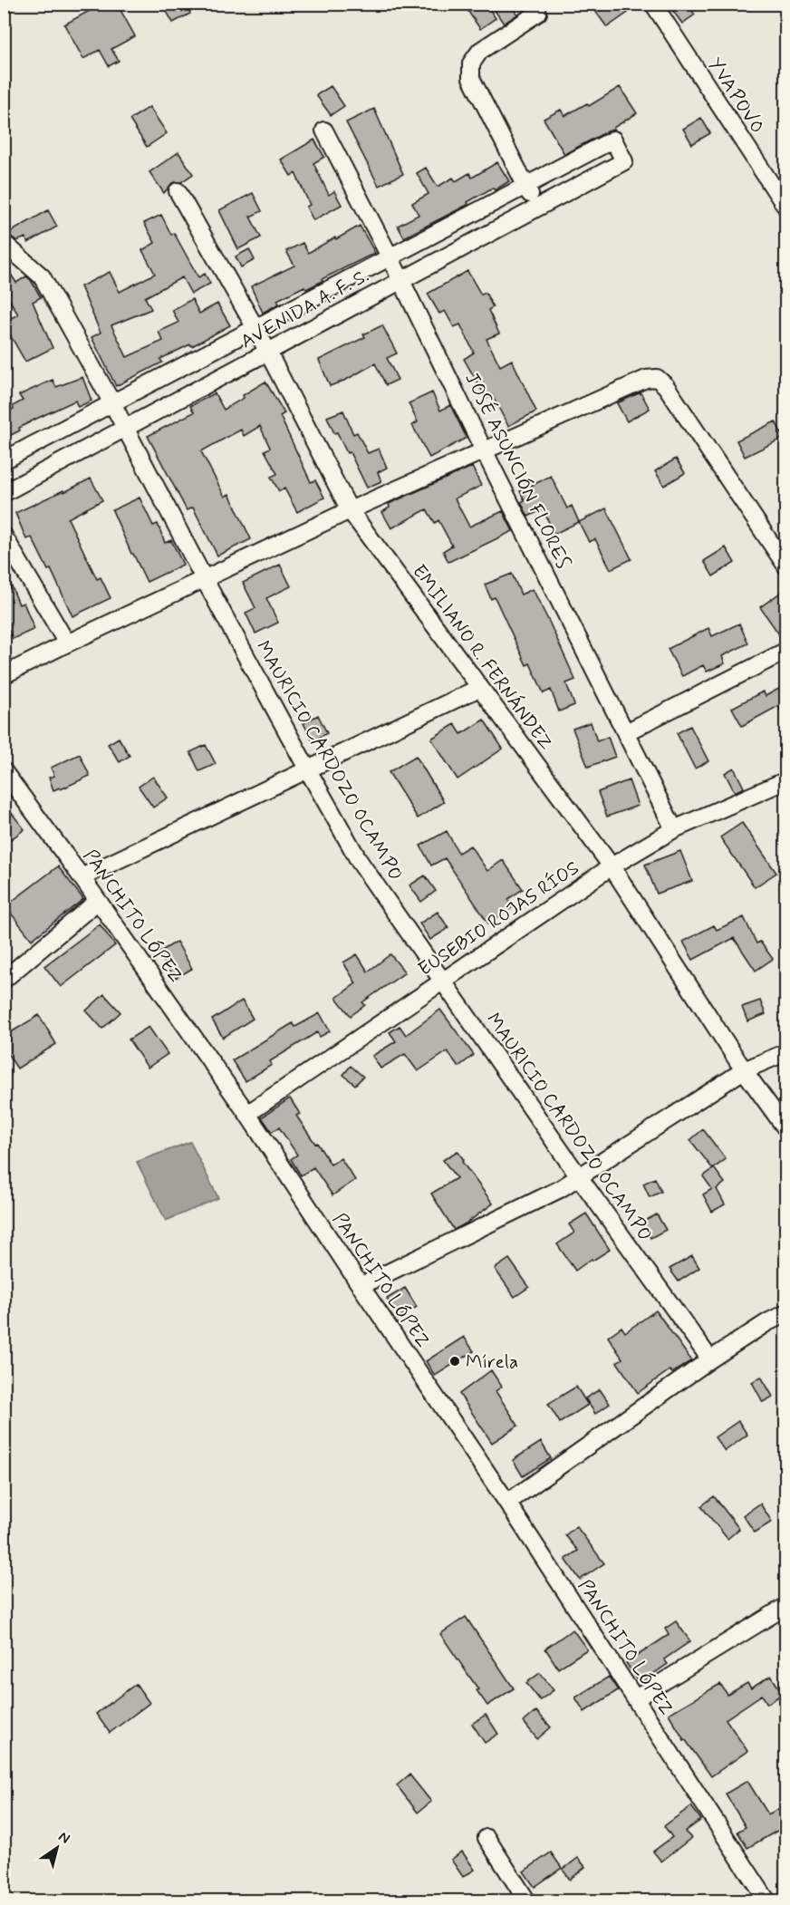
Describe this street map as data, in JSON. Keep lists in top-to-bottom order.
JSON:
{
  "streets": {
    "street": [
      "YVAPOVO",
      "AVENIDA A. F. S.",
      "JOSÉ ASUNCIÓN FLORES",
      "EMILIANO R. FERNÁNDEZ",
      "MAURICIO CARDOZO OCAMPO",
      "PANCHITO LÓPEZ",
      "EUSEBIO ROJAS RÍOS"
    ]
  },
  "crossings": [
    ["AVENIDA A. F. S.", "JOSÉ ASUNCIÓN FLORES"],
    ["AVENIDA A. F. S.", "EMILIANO R. FERNÁNDEZ"],
    ["AVENIDA A. F. S.", "MAURICIO CARDOZO OCAMPO"],
    ["JOSÉ ASUNCIÓN FLORES", "EUSEBIO ROJAS RÍOS"],
    ["EMILIANO R. FERNÁNDEZ", "EUSEBIO ROJAS RÍOS"],
    ["MAURICIO CARDOZO OCAMPO", "EUSEBIO ROJAS RÍOS"],
    ["PANCHITO LÓPEZ", "EUSEBIO ROJAS RÍOS"]
  ],
  "places": ["Mírela"],
  "north": "top right"
}
